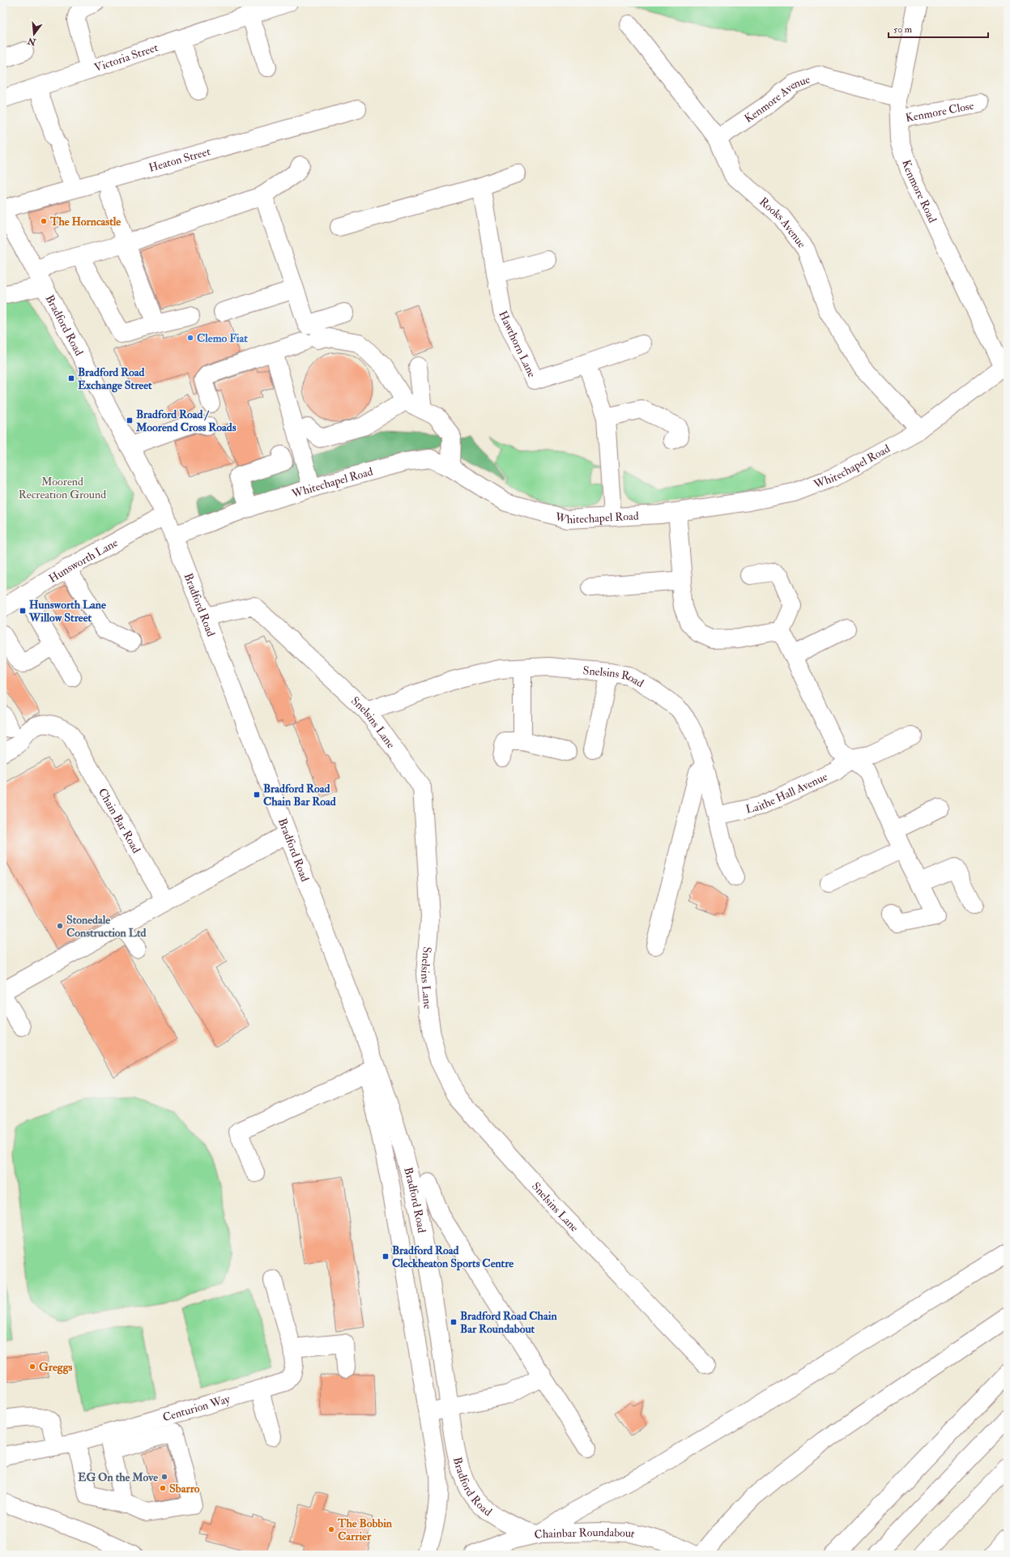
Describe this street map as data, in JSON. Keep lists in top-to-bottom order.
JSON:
{
  "streets": {
    "main road": [
      "Victoria Street",
      "Kenmore Avenue",
      "Kenmore Close",
      "Heaton Street",
      "Kenmore Road",
      "Rooks Avenue",
      "Bradford Road",
      "Hawthorn Lane",
      "Whitechapel Road",
      "Hunsworth Lane",
      "Snelsins Road",
      "Snelsins Lane",
      "Laithe Hall Avenue",
      "Chain Bar Road",
      "Centurion Way",
      "Chainbar Roundabout"
    ]
  },
  "crossings": [
    ["Kenmore Avenue", "Kenmore Road"],
    ["Kenmore Avenue", "Rooks Avenue"],
    ["Kenmore Close", "Kenmore Road"],
    ["Heaton Street", "Bradford Road"],
    ["Kenmore Road", "Whitechapel Road"],
    ["Rooks Avenue", "Whitechapel Road"],
    ["Bradford Road", "Whitechapel Road"],
    ["Bradford Road", "Hunsworth Lane"],
    ["Bradford Road", "Snelsins Lane"],
    ["Bradford Road", "Chainbar Roundabout"],
    ["Snelsins Road", "Snelsins Lane"],
    ["Snelsins Road", "Laithe Hall Avenue"]
  ],
  "parks": ["Moorend Recreation Ground"],
  "places": {
    "other": [
      "The Horncastle",
      "Clemo Fiat",
      "Stonedale Construction Ltd",
      "Greggs",
      "EG On the Move",
      "Sbarro",
      "The Bobbin Carrier"
    ],
    "transit": [
      "Bradford Road Exchange Street",
      "Bradford Road / Moorend Cross Roads",
      "Hunsworth Lane Willow Street",
      "Bradford Road Chain Bar Road",
      "Bradford Road Cleckheaton Sports Centre",
      "Bradford Road Chain Bar Roundabout"
    ]
  },
  "scale_bar": "50 m",
  "north": "bottom"
}
